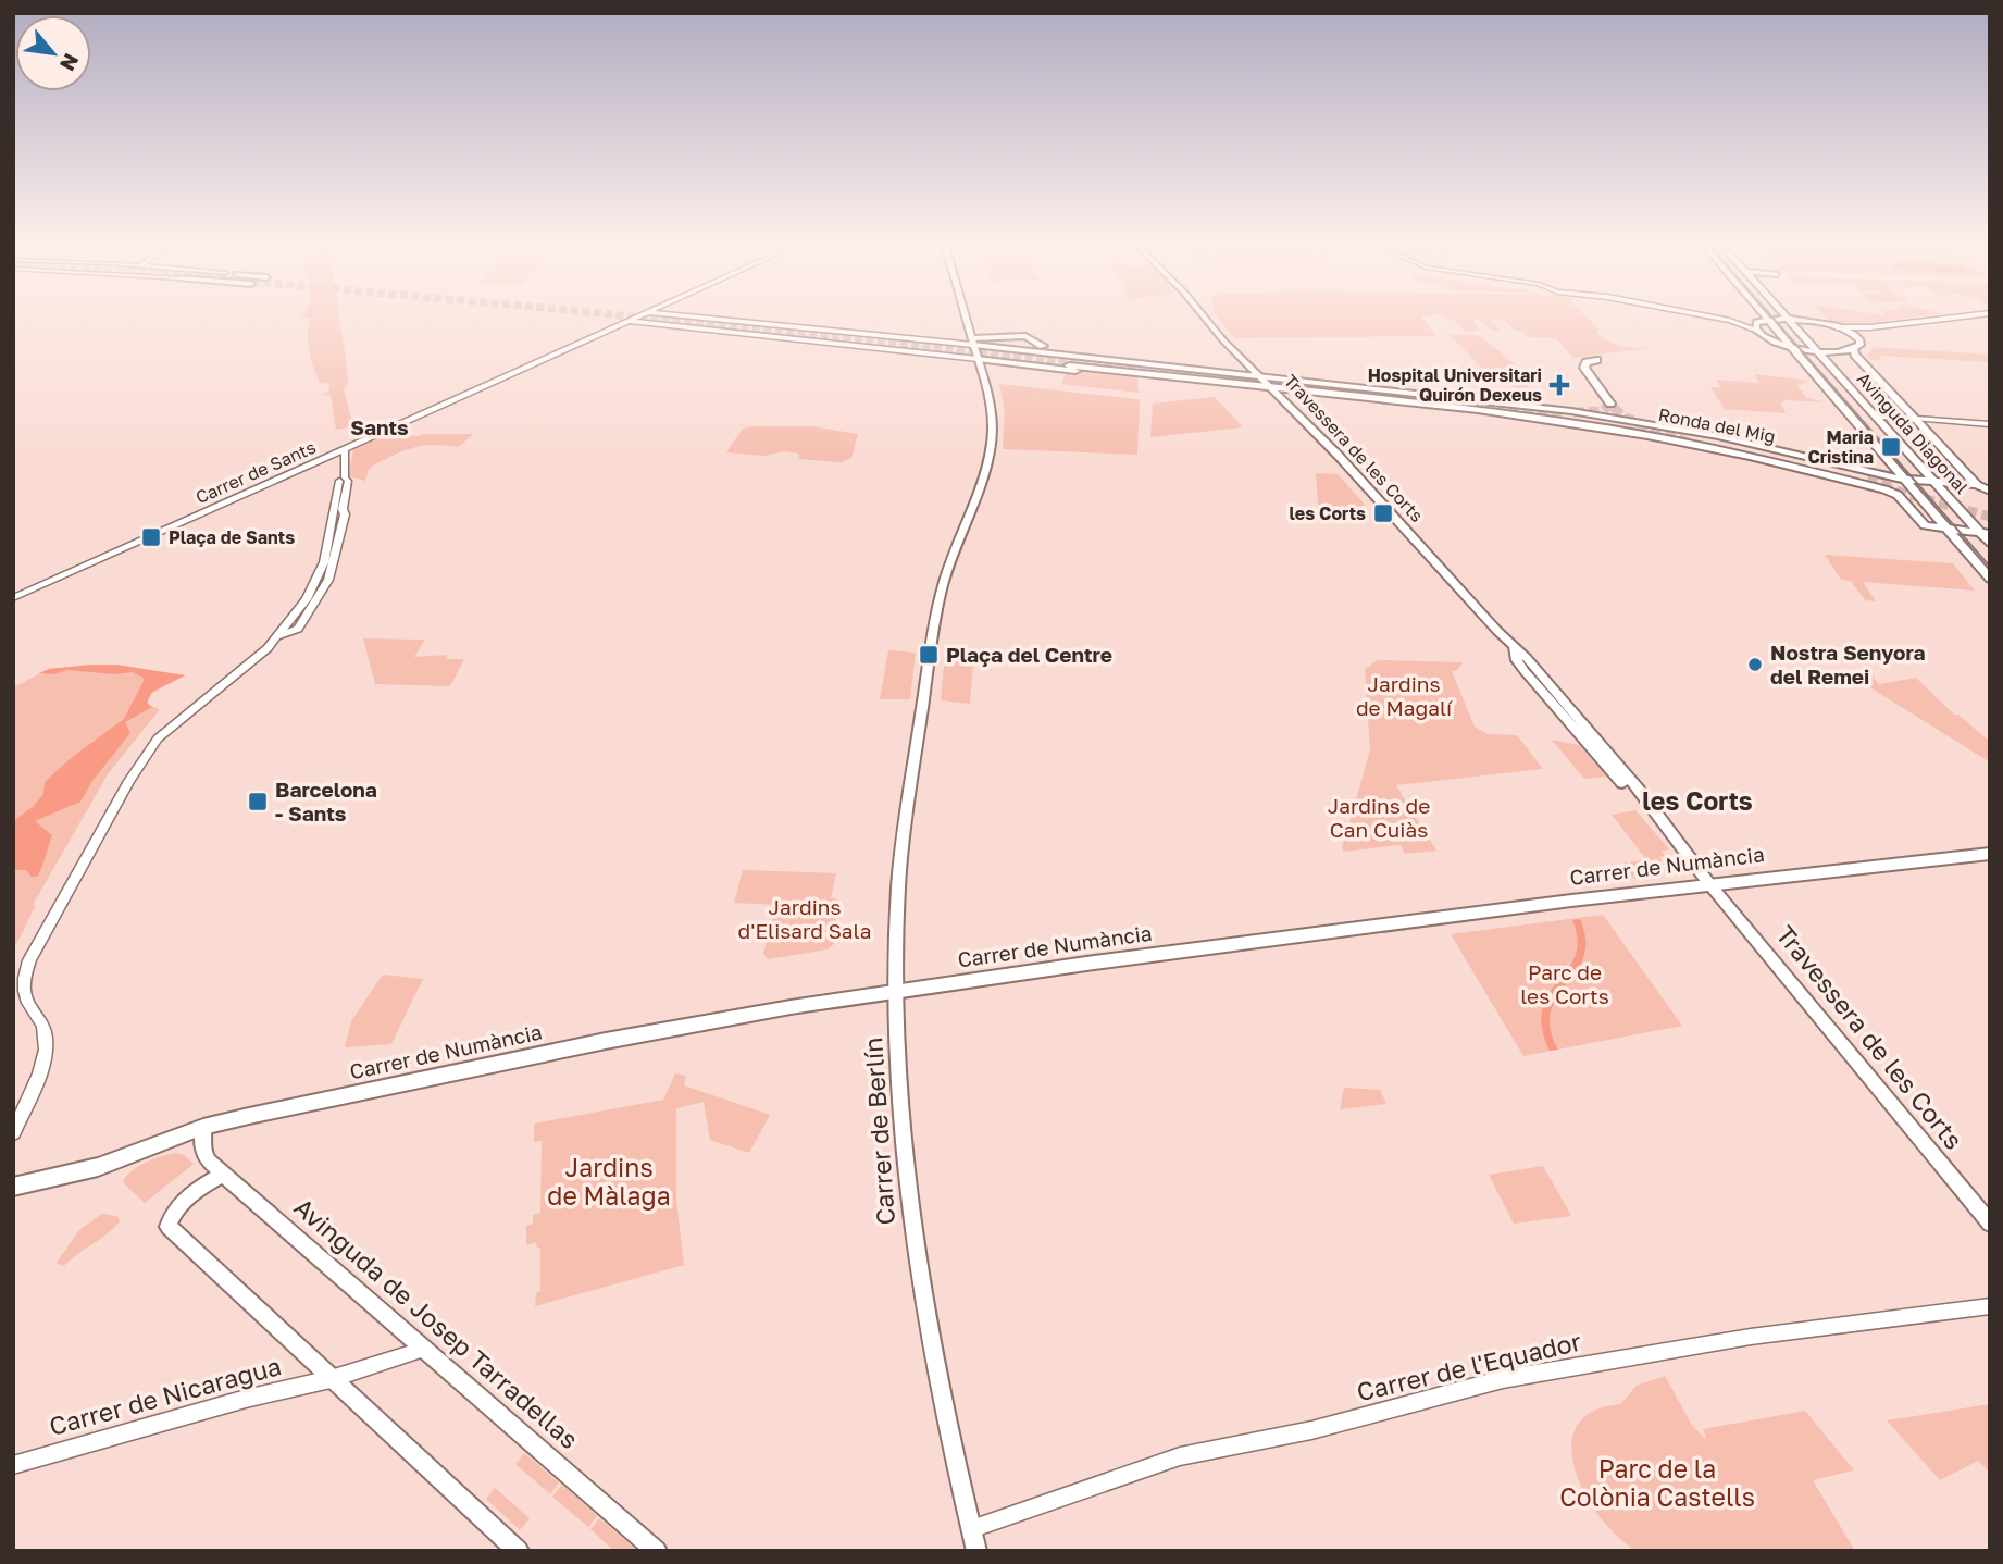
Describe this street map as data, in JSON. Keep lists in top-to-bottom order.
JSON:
{
  "streets": {
    "main road": [
      "Ronda del Mig",
      "Avinguda Diagonal",
      "Travessera de les Corts",
      "Carrer de Numància",
      "Carrer de Berlín",
      "Avinguda de Josep Tarradellas"
    ],
    "street": ["Carrer de Sants", "Carrer de l'Equador", "Carrer de Nicaragua"]
  },
  "crossings": [
    ["Travessera de les Corts", "Carrer de Numància"],
    ["Carrer de Numància", "Carrer de Berlín"],
    ["Carrer de Numància", "Avinguda de Josep Tarradellas"],
    ["Carrer de Berlín", "Carrer de l'Equador"],
    ["Avinguda de Josep Tarradellas", "Carrer de Nicaragua"]
  ],
  "districts": ["Sants", "les Corts"],
  "parks": [
    "Jardins de Magalí",
    "Jardins de Can Cuiàs",
    "Jardins d'Elisard Sala",
    "Parc de les Corts",
    "Jardins de Màlaga",
    "Parc de la Colònia Castells"
  ],
  "places": {
    "health": ["Hospital Universitari Quirón Dexeus"],
    "transit": [
      "Maria Cristina",
      "les Corts",
      "Plaça de Sants",
      "Plaça del Centre",
      "Barcelona - Sants"
    ],
    "other": ["Nostra Senyora del Remei"]
  },
  "north": "bottom right"
}
